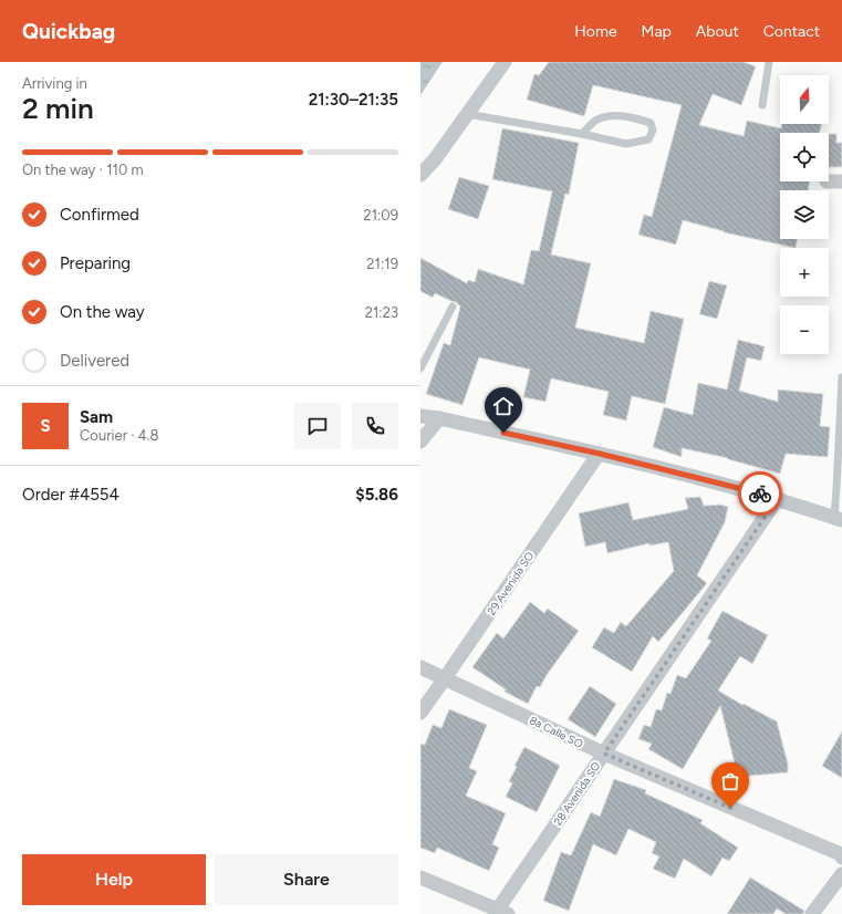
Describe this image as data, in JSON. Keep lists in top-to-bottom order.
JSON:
{
  "streets": {
    "street": ["29 Avenida SO", "8a Calle SO", "28 Avenida SO"]
  },
  "crossings": [
    ["29 Avenida SO", "8a Calle SO"],
    ["8a Calle SO", "28 Avenida SO"]
  ],
  "north": "top",
  "page": {
    "header": "Quickbag",
    "nav": [
      "Home",
      "Map",
      "About",
      "Contact"
    ],
    "heading": ["2 min", "Arriving in", "21:30–21:35"],
    "panel": [
      "Sam",
      "Courier · 4.8",
      "Order #4554",
      "$5.86"
    ],
    "map_buttons": ["+", "−"],
    "bar": "On the way · 110 m",
    "list": [
      ["Confirmed", "21:09"],
      ["Preparing", "21:19"],
      ["On the way", "21:23"],
      "Delivered"
    ],
    "round": "S",
    "buttons": ["Help", "Share"]
  }
}
